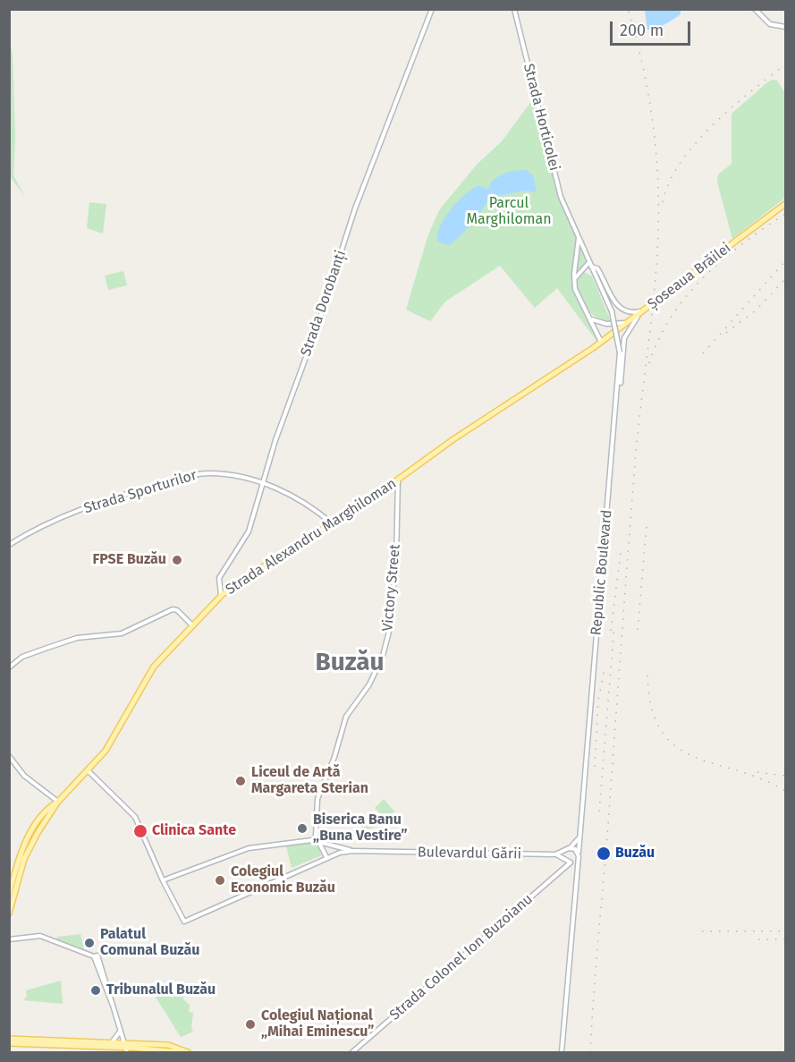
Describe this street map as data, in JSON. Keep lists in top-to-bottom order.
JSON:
{
  "streets": {
    "main road": [
      "Strada Horticolei",
      "Șoseaua Brăilei",
      "Strada Dorobanți",
      "Strada Sporturilor",
      "Strada Alexandru Marghiloman",
      "Republic Boulevard",
      "Victory Street",
      "Bulevardul Gării",
      "Strada Colonel Ion Buzoianu"
    ]
  },
  "crossings": [
    ["Strada Horticolei", "Republic Boulevard"],
    ["Șoseaua Brăilei", "Strada Alexandru Marghiloman"],
    ["Strada Dorobanți", "Strada Sporturilor"],
    ["Strada Dorobanți", "Strada Alexandru Marghiloman"],
    ["Strada Sporturilor", "Strada Alexandru Marghiloman"],
    ["Strada Alexandru Marghiloman", "Victory Street"],
    ["Republic Boulevard", "Strada Colonel Ion Buzoianu"],
    ["Bulevardul Gării", "Strada Colonel Ion Buzoianu"]
  ],
  "districts": ["Buzău"],
  "parks": ["Parcul Marghiloman"],
  "places": [
    "FPSE Buzău",
    "Liceul de Artă Margareta Sterian",
    "Biserica Banu „Buna Vestire”",
    "Clinica Sante",
    "Buzău",
    "Colegiul Economic Buzău",
    "Palatul Comunal Buzău",
    "Tribunalul Buzău",
    "Colegiul Național „Mihai Eminescu”"
  ],
  "scale_bar": "200 m"
}
